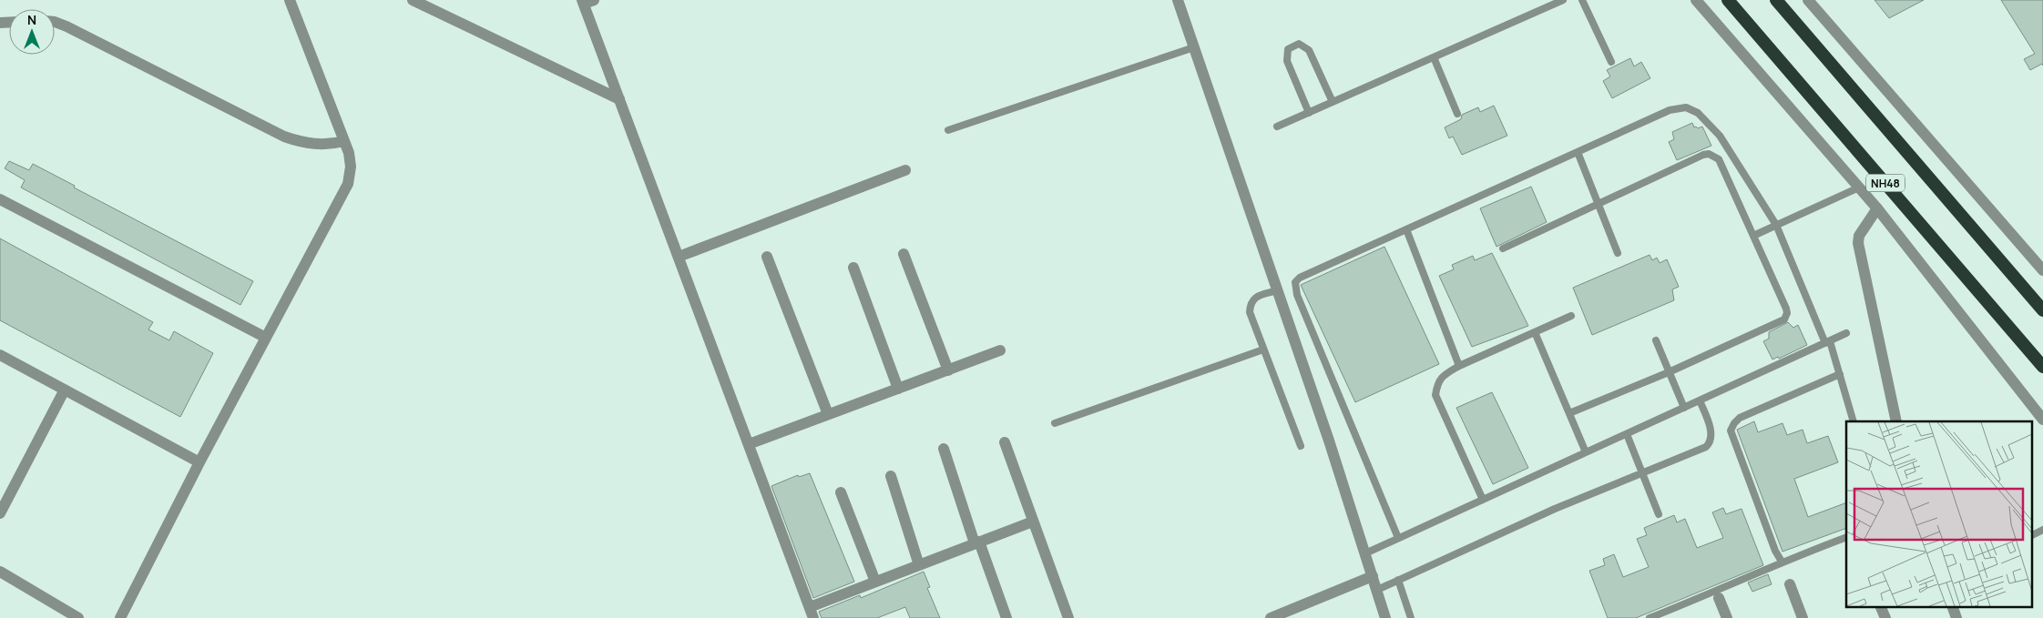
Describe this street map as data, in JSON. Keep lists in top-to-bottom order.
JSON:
{
  "streets": {
    "highway": ["NH48"]
  },
  "north": "top"
}
